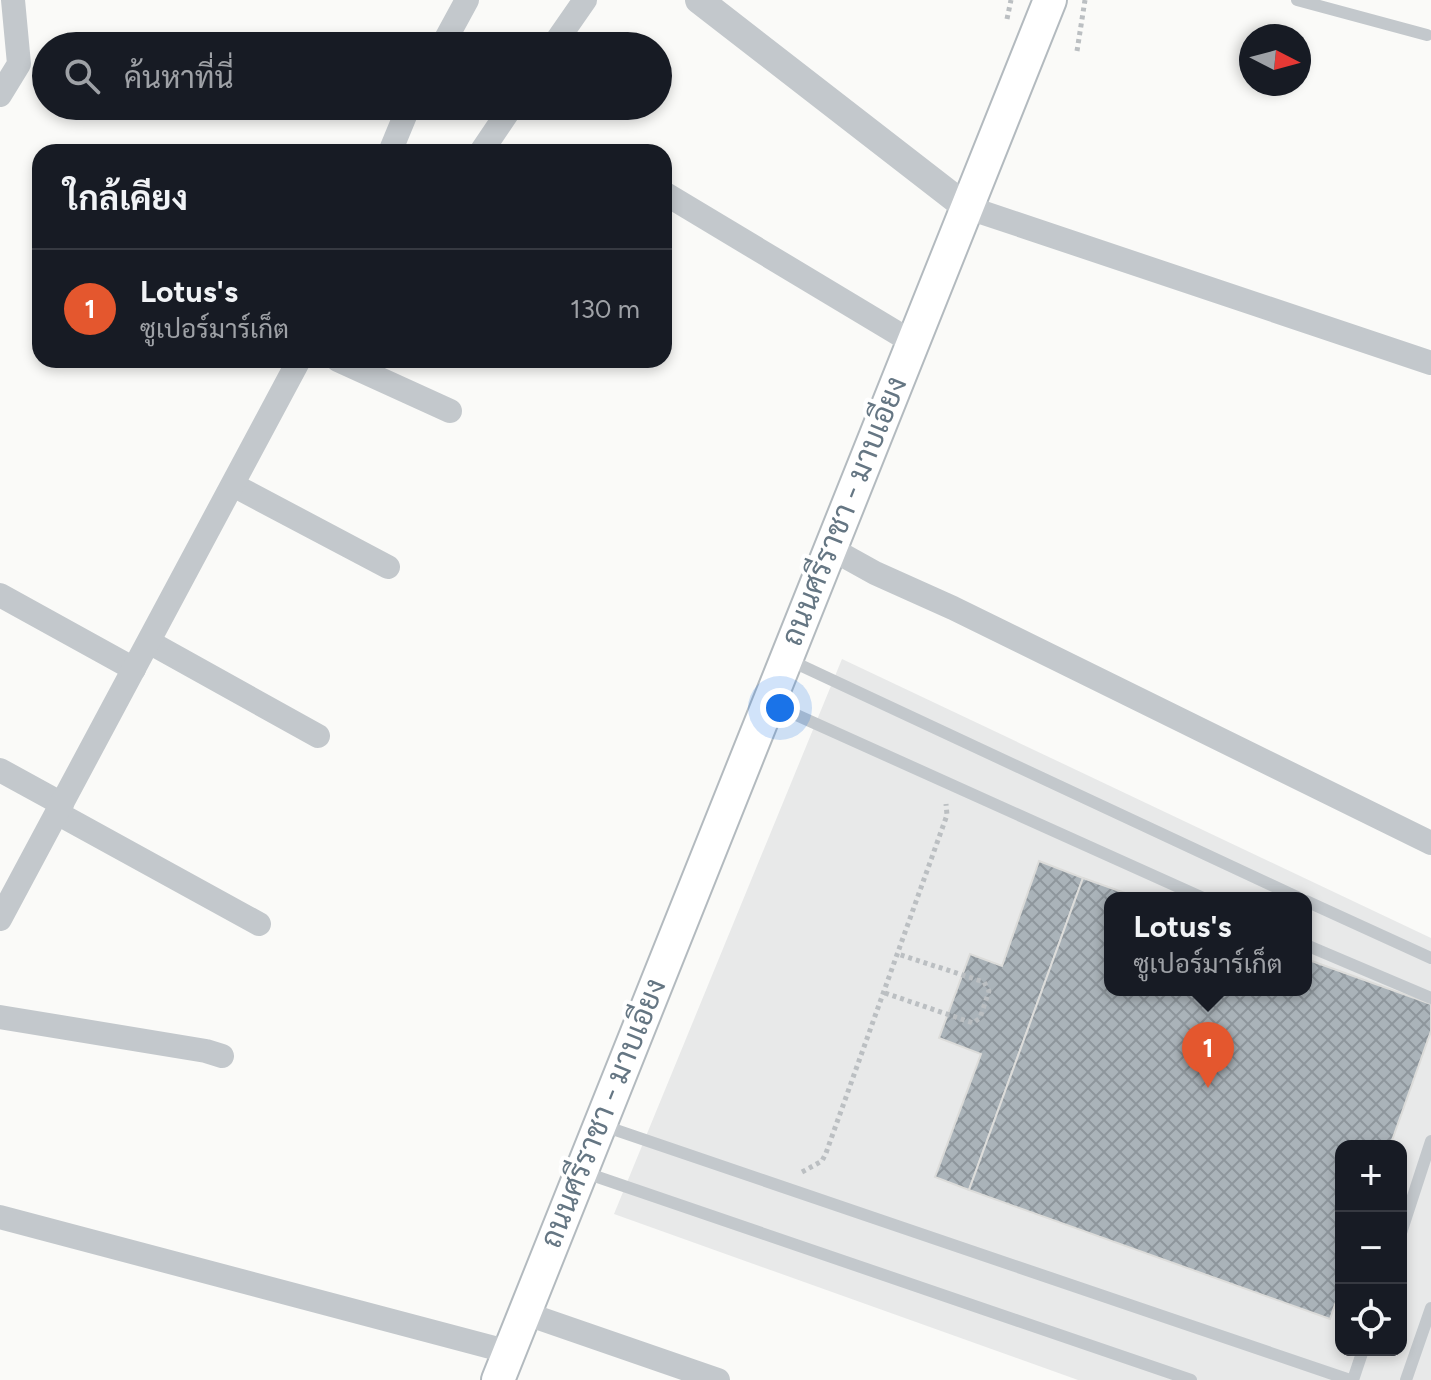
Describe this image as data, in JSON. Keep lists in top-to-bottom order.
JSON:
{
  "streets": {
    "main road": ["ถนนศรีราชา - มาบเอียง"]
  },
  "north": "right",
  "page": {
    "search": "ค้นหาที่นี่",
    "heading": "ใกล้เคียง",
    "list": [
      {
        "mark": "1",
        "name": "Lotus's",
        "note": "ซูเปอร์มาร์เก็ต",
        "value": "130 m"
      }
    ],
    "popup": ["Lotus's", "ซูเปอร์มาร์เก็ต"],
    "pins": "1",
    "map_buttons": ["+", "−"]
  }
}
